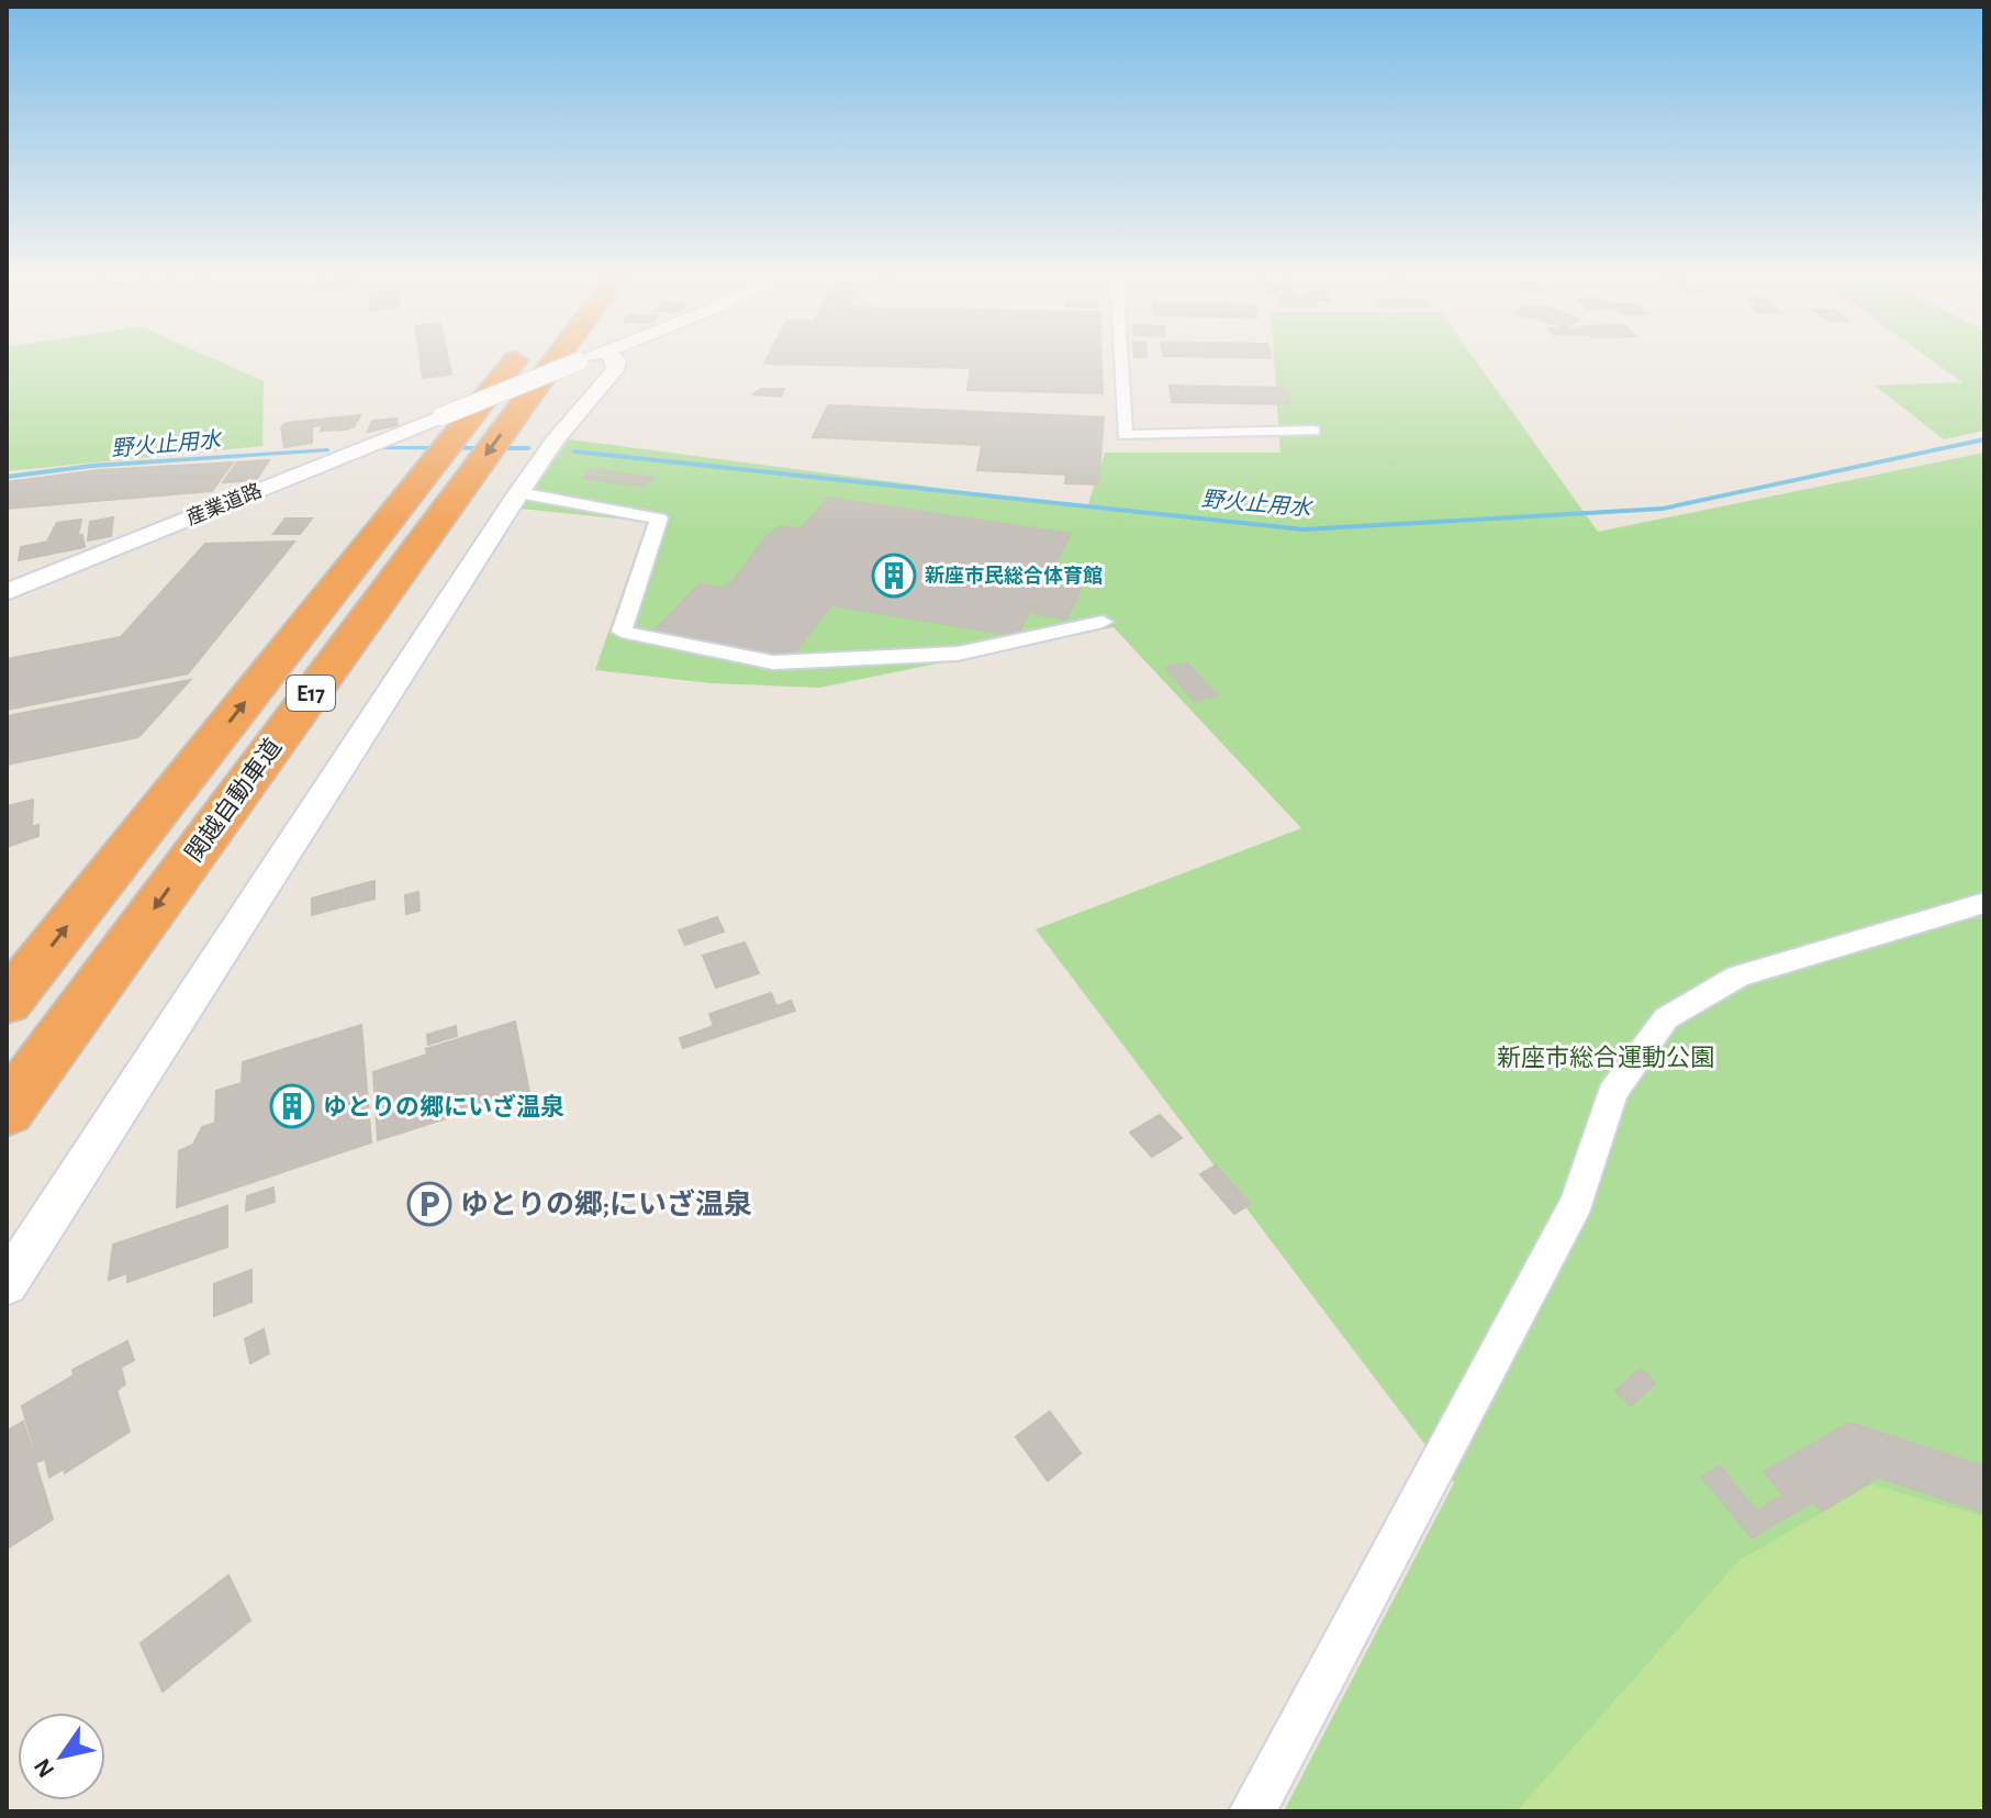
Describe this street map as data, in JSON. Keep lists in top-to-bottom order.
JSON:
{
  "streets": {
    "highway": ["E17", "関越自動車道"],
    "street": ["産業道路"]
  },
  "water": ["野火止用水"],
  "parks": ["新座市総合運動公園"],
  "places": {
    "building": ["新座市民総合体育館", "ゆとりの郷にいざ温泉"],
    "parking": ["ゆとりの郷;にいざ温泉"]
  },
  "north": "bottom left"
}
